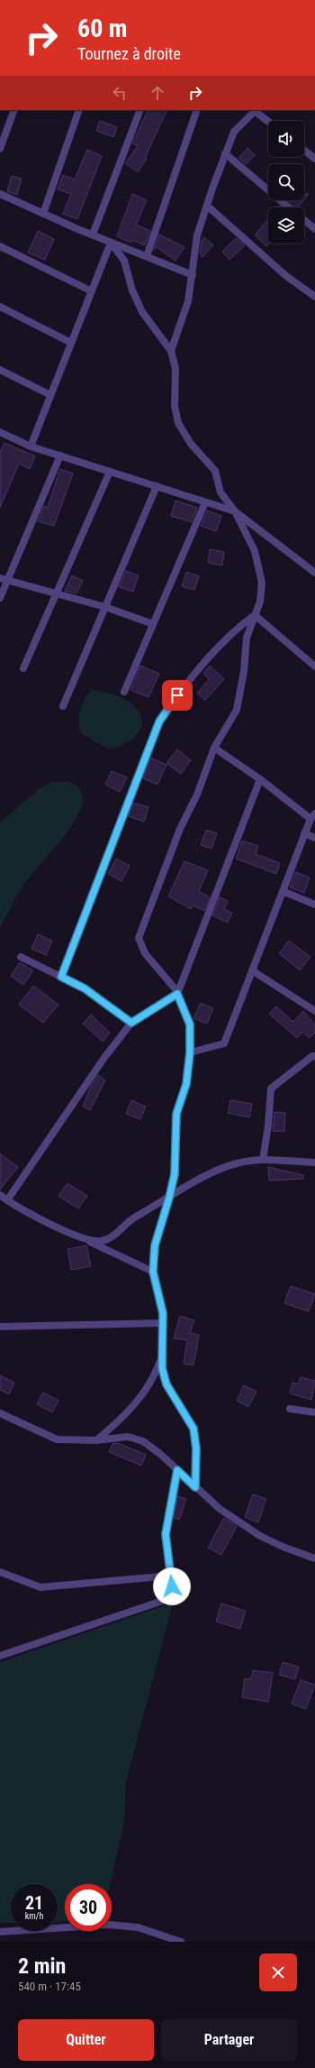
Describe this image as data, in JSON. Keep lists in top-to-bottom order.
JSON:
{
  "page": {
    "turn": ["60 m", "Tournez à droite"],
    "speed": "21 km/h",
    "limit": "30",
    "heading": ["2 min", "540 m · 17:45"],
    "buttons": ["Quitter", "Partager"]
  }
}
